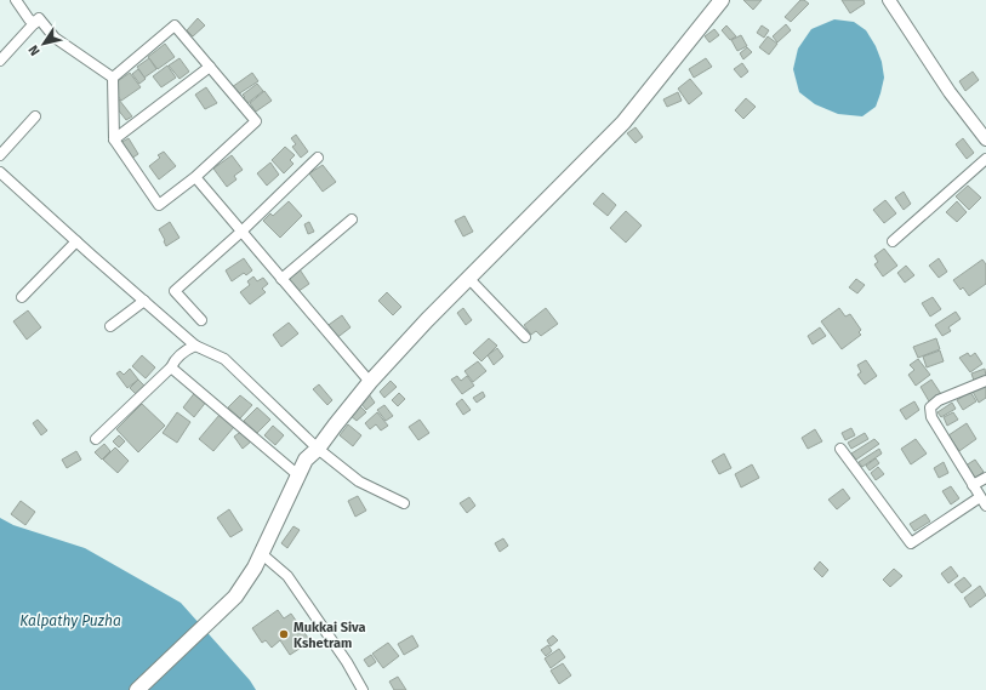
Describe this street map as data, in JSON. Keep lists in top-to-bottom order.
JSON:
{
  "water": ["Kalpathy Puzha"],
  "places": ["Mukkai Siva Kshetram"],
  "north": "bottom left"
}
